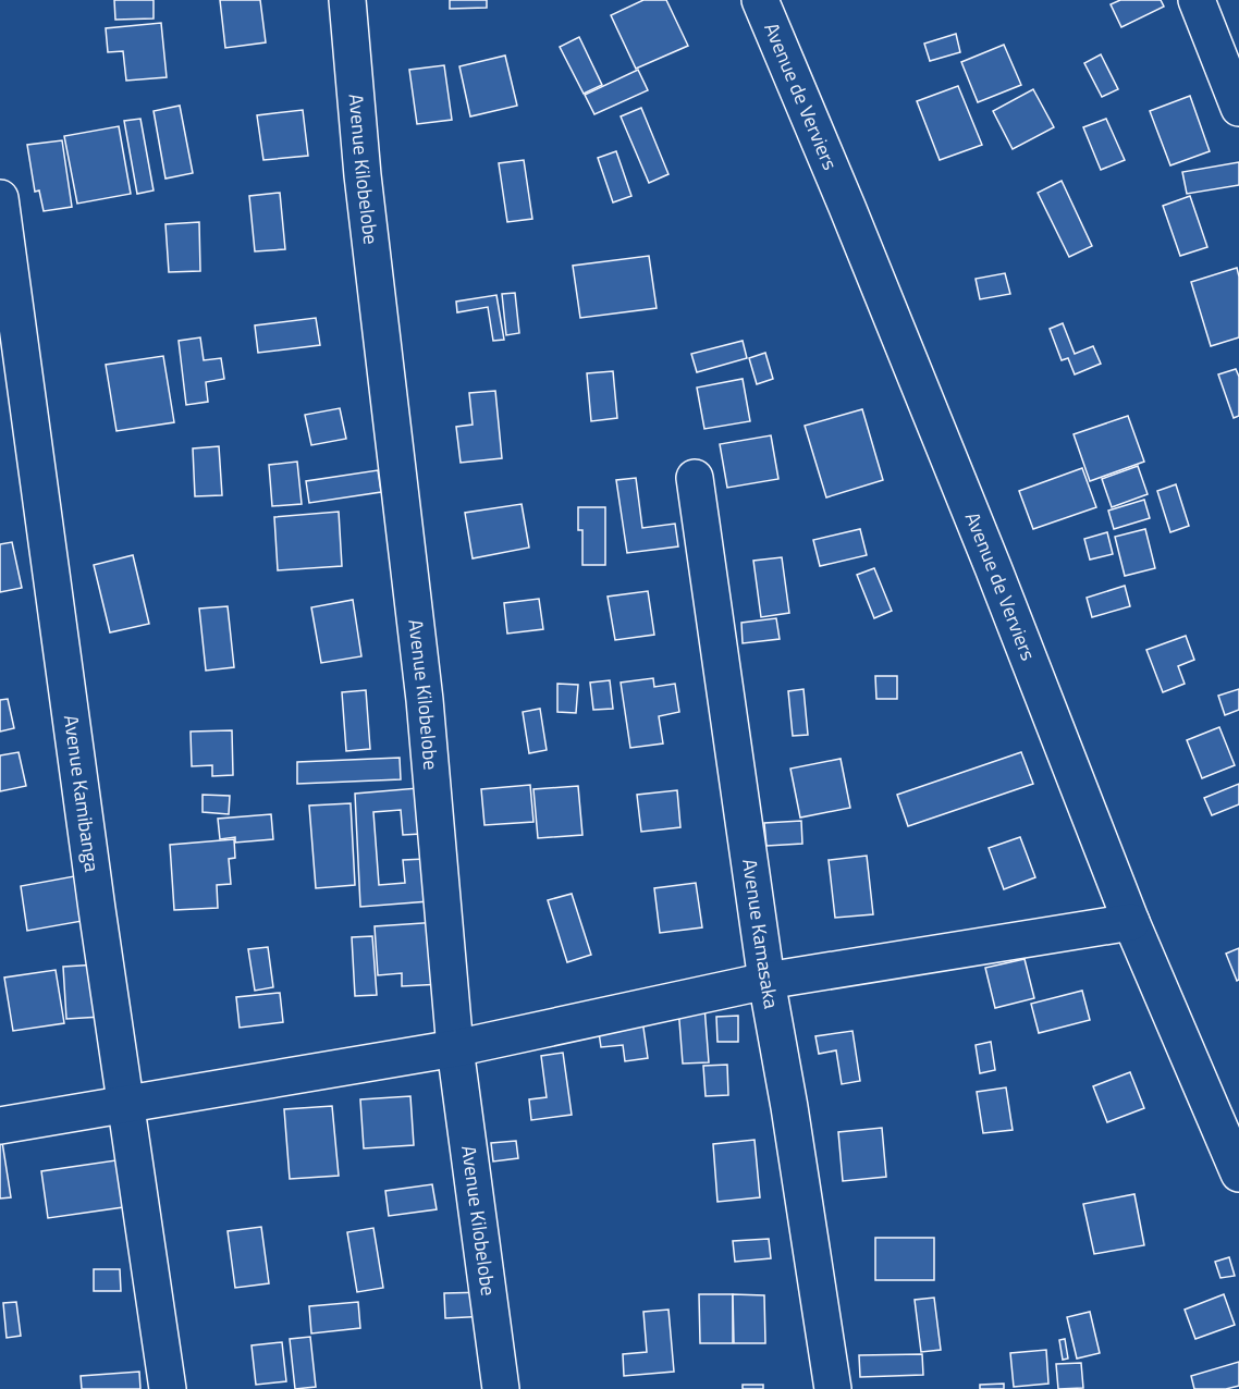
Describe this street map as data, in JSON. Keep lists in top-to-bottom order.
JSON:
{
  "streets": {
    "street": [
      "Avenue de Verviers",
      "Avenue Kilobelobe",
      "Avenue Kamibanga",
      "Avenue Kamasaka"
    ]
  }
}
